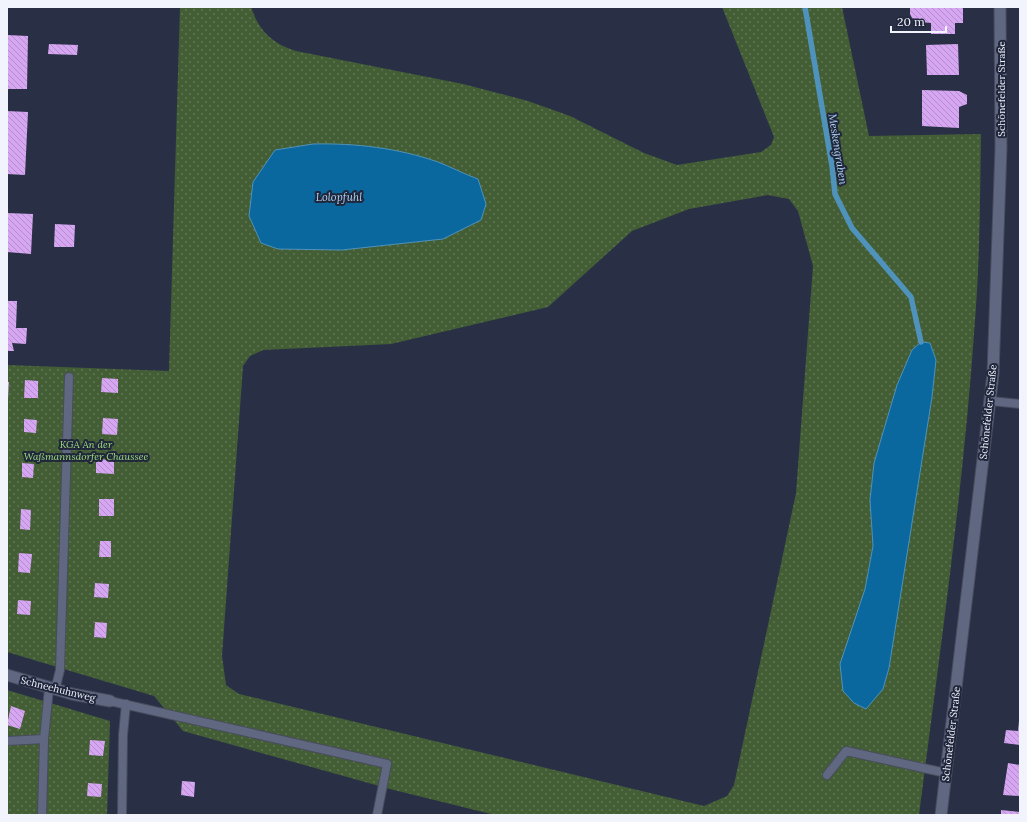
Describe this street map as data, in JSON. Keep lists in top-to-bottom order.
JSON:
{
  "streets": {
    "street": ["Schönefelder Straße", "Schneehuhnweg"]
  },
  "water": ["Meskengraben", "Lolopfuhl"],
  "parks": ["KGA An der Waßmannsdorfer Chaussee"],
  "scale_bar": "20 m"
}
